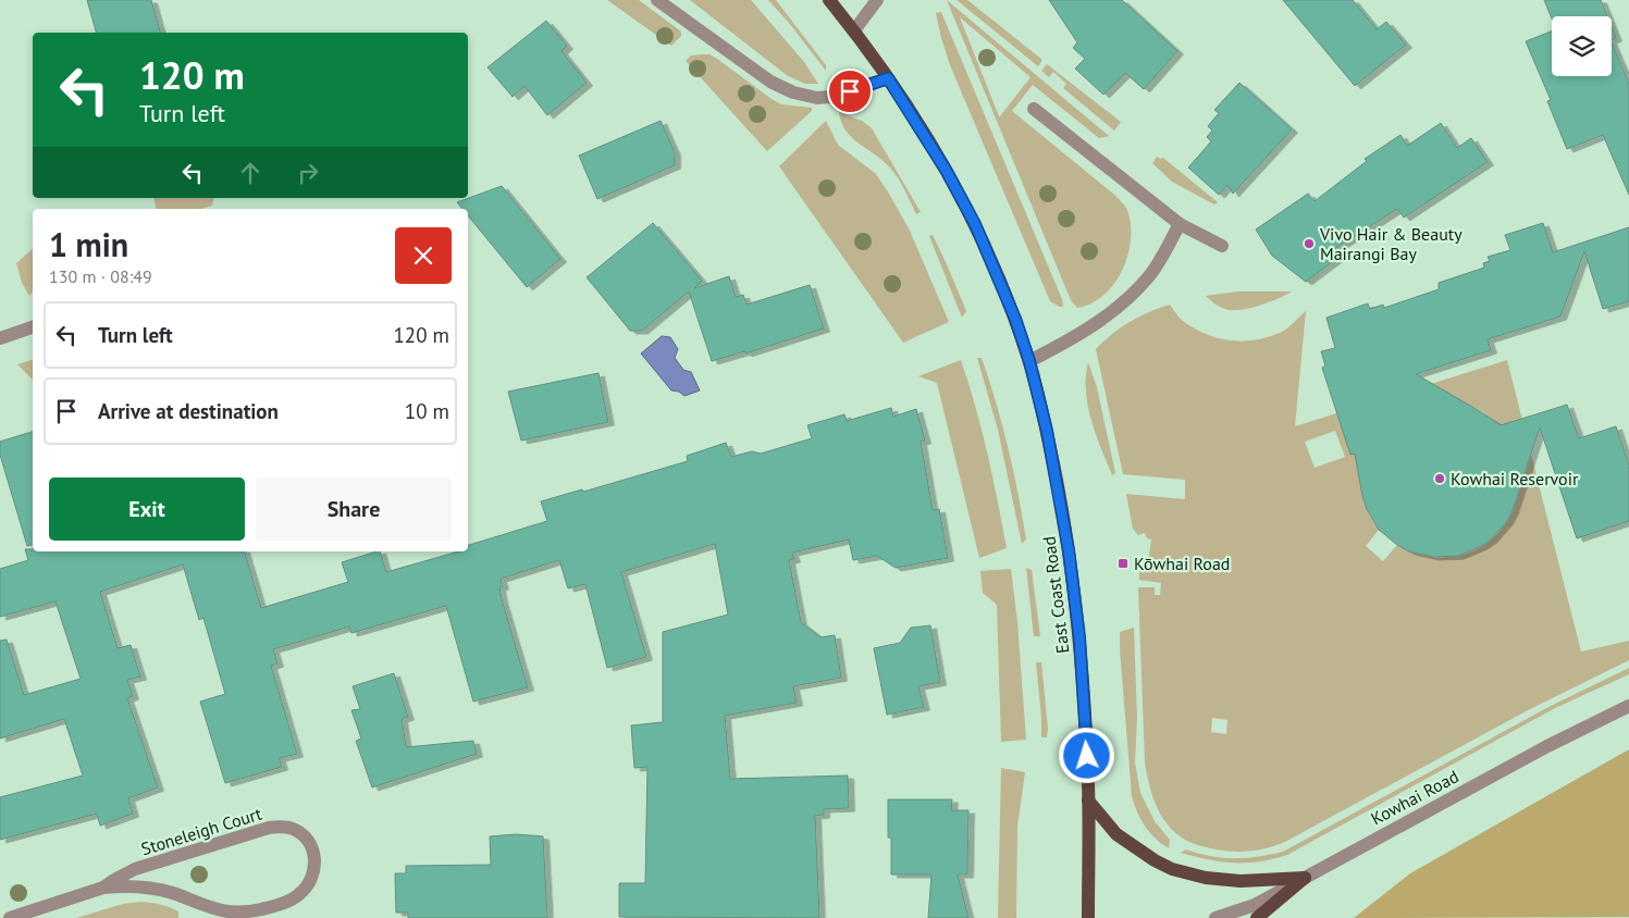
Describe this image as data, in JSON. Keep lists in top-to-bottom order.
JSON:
{
  "streets": {
    "main road": ["East Coast Road"],
    "street": ["Kowhai Road", "Stoneleigh Court"]
  },
  "places": {
    "other": ["Vivo Hair & Beauty Mairangi Bay", "Kowhai Reservoir"],
    "transit": ["Kōwhai Road"]
  },
  "page": {
    "turn": ["120 m", "Turn left"],
    "heading": ["1 min", "130 m · 08:49"],
    "list": [
      {
        "name": "Turn left",
        "value": "120 m"
      },
      {
        "name": "Arrive at destination",
        "value": "10 m"
      }
    ],
    "buttons": ["Exit", "Share"]
  }
}
